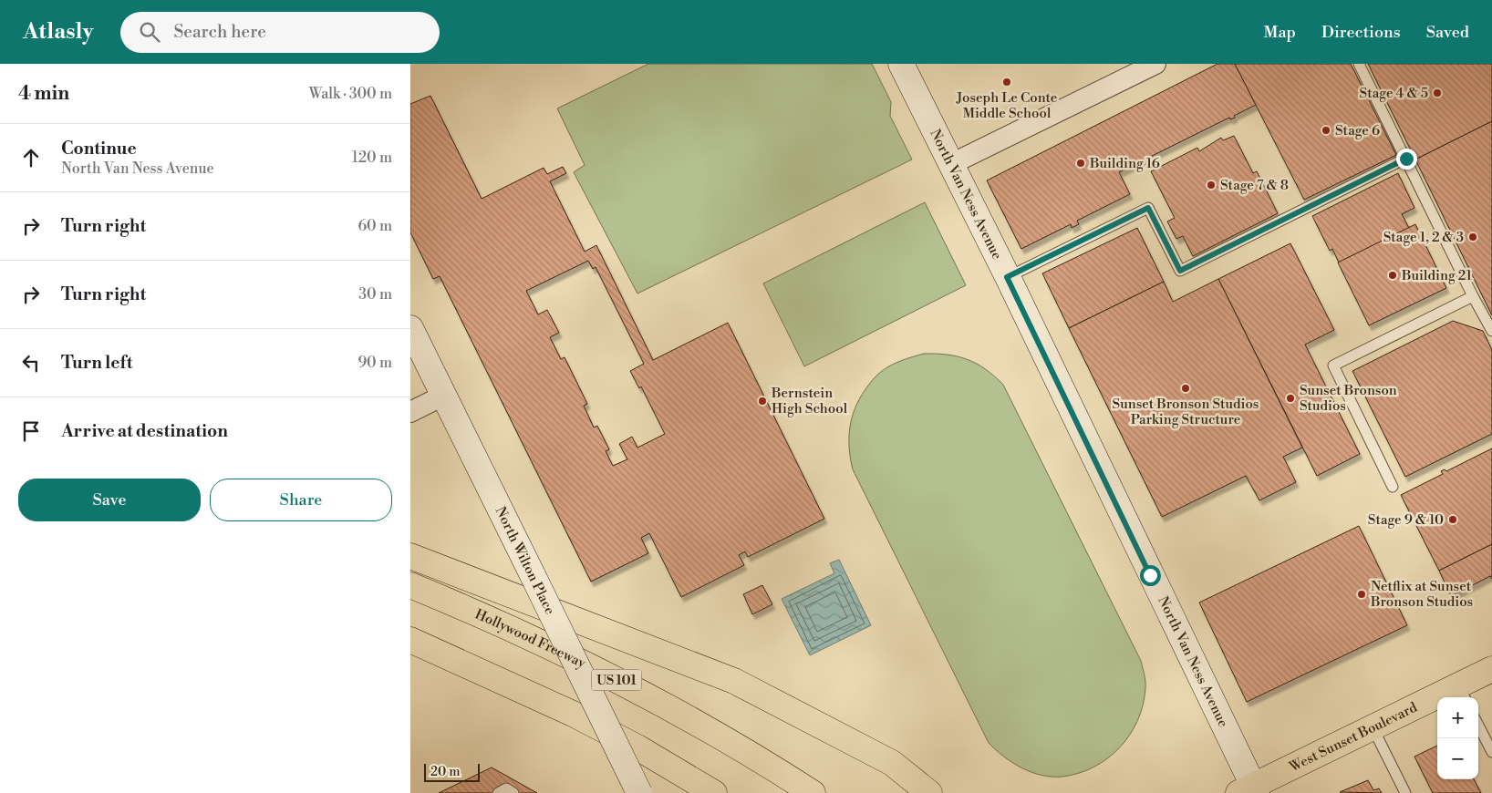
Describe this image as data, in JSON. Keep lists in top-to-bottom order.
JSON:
{
  "streets": {
    "main road": ["Hollywood Freeway", "US 101", "West Sunset Boulevard"],
    "street": ["North Van Ness Avenue", "North Wilton Place"]
  },
  "crossings": [
    ["North Van Ness Avenue", "West Sunset Boulevard"]
  ],
  "places": [
    "Joseph Le Conte Middle School",
    "Stage 4 & 5",
    "Stage 6",
    "Building 16",
    "Stage 7 & 8",
    "Stage 1, 2 & 3",
    "Building 21",
    "Sunset Bronson Studios Parking Structure",
    "Sunset Bronson Studios",
    "Bernstein High School",
    "Stage 9 & 10",
    "Netflix at Sunset Bronson Studios"
  ],
  "scale_bar": "20 m",
  "page": {
    "header": "Atlasly",
    "search": "Search here",
    "nav": ["Map", "Directions", "Saved"],
    "heading": ["4 min", "Walk · 300 m"],
    "list": [
      ["Continue", "North Van Ness Avenue", "120 m"],
      ["Turn right", "60 m"],
      ["Turn right", "30 m"],
      ["Turn left", "90 m"],
      "Arrive at destination"
    ],
    "buttons": ["Save", "Share"],
    "map_buttons": ["+", "−"],
    "scale": "20 m"
  }
}
